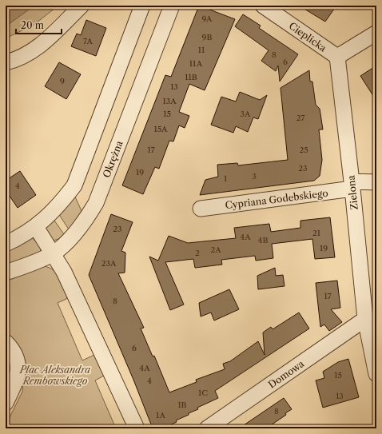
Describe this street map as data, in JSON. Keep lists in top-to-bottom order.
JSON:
{
  "streets": {
    "street": [
      "Cieplicka",
      "Okrężna",
      "Zielona",
      "Cypriana Godebskiego",
      "Domowa"
    ]
  },
  "crossings": [
    ["Cieplicka", "Zielona"],
    ["Zielona", "Cypriana Godebskiego"],
    ["Zielona", "Domowa"]
  ],
  "parks": ["Plac Aleksandra Rembowskiego"],
  "house_numbers": [
    "9A",
    "9B",
    "7A",
    "11",
    "8",
    "6",
    "11A",
    "11B",
    "9",
    "13",
    "13A",
    "15",
    "3A",
    "27",
    "15A",
    "17",
    "25",
    "23",
    "19",
    "3",
    "1",
    "4",
    "23",
    "21",
    "4A",
    "4B",
    "19",
    "2A",
    "2",
    "23A",
    "17",
    "8",
    "6",
    "4A",
    "15",
    "4",
    "1C",
    "13",
    "1B",
    "8",
    "1A"
  ],
  "scale_bar": "20 m"
}
